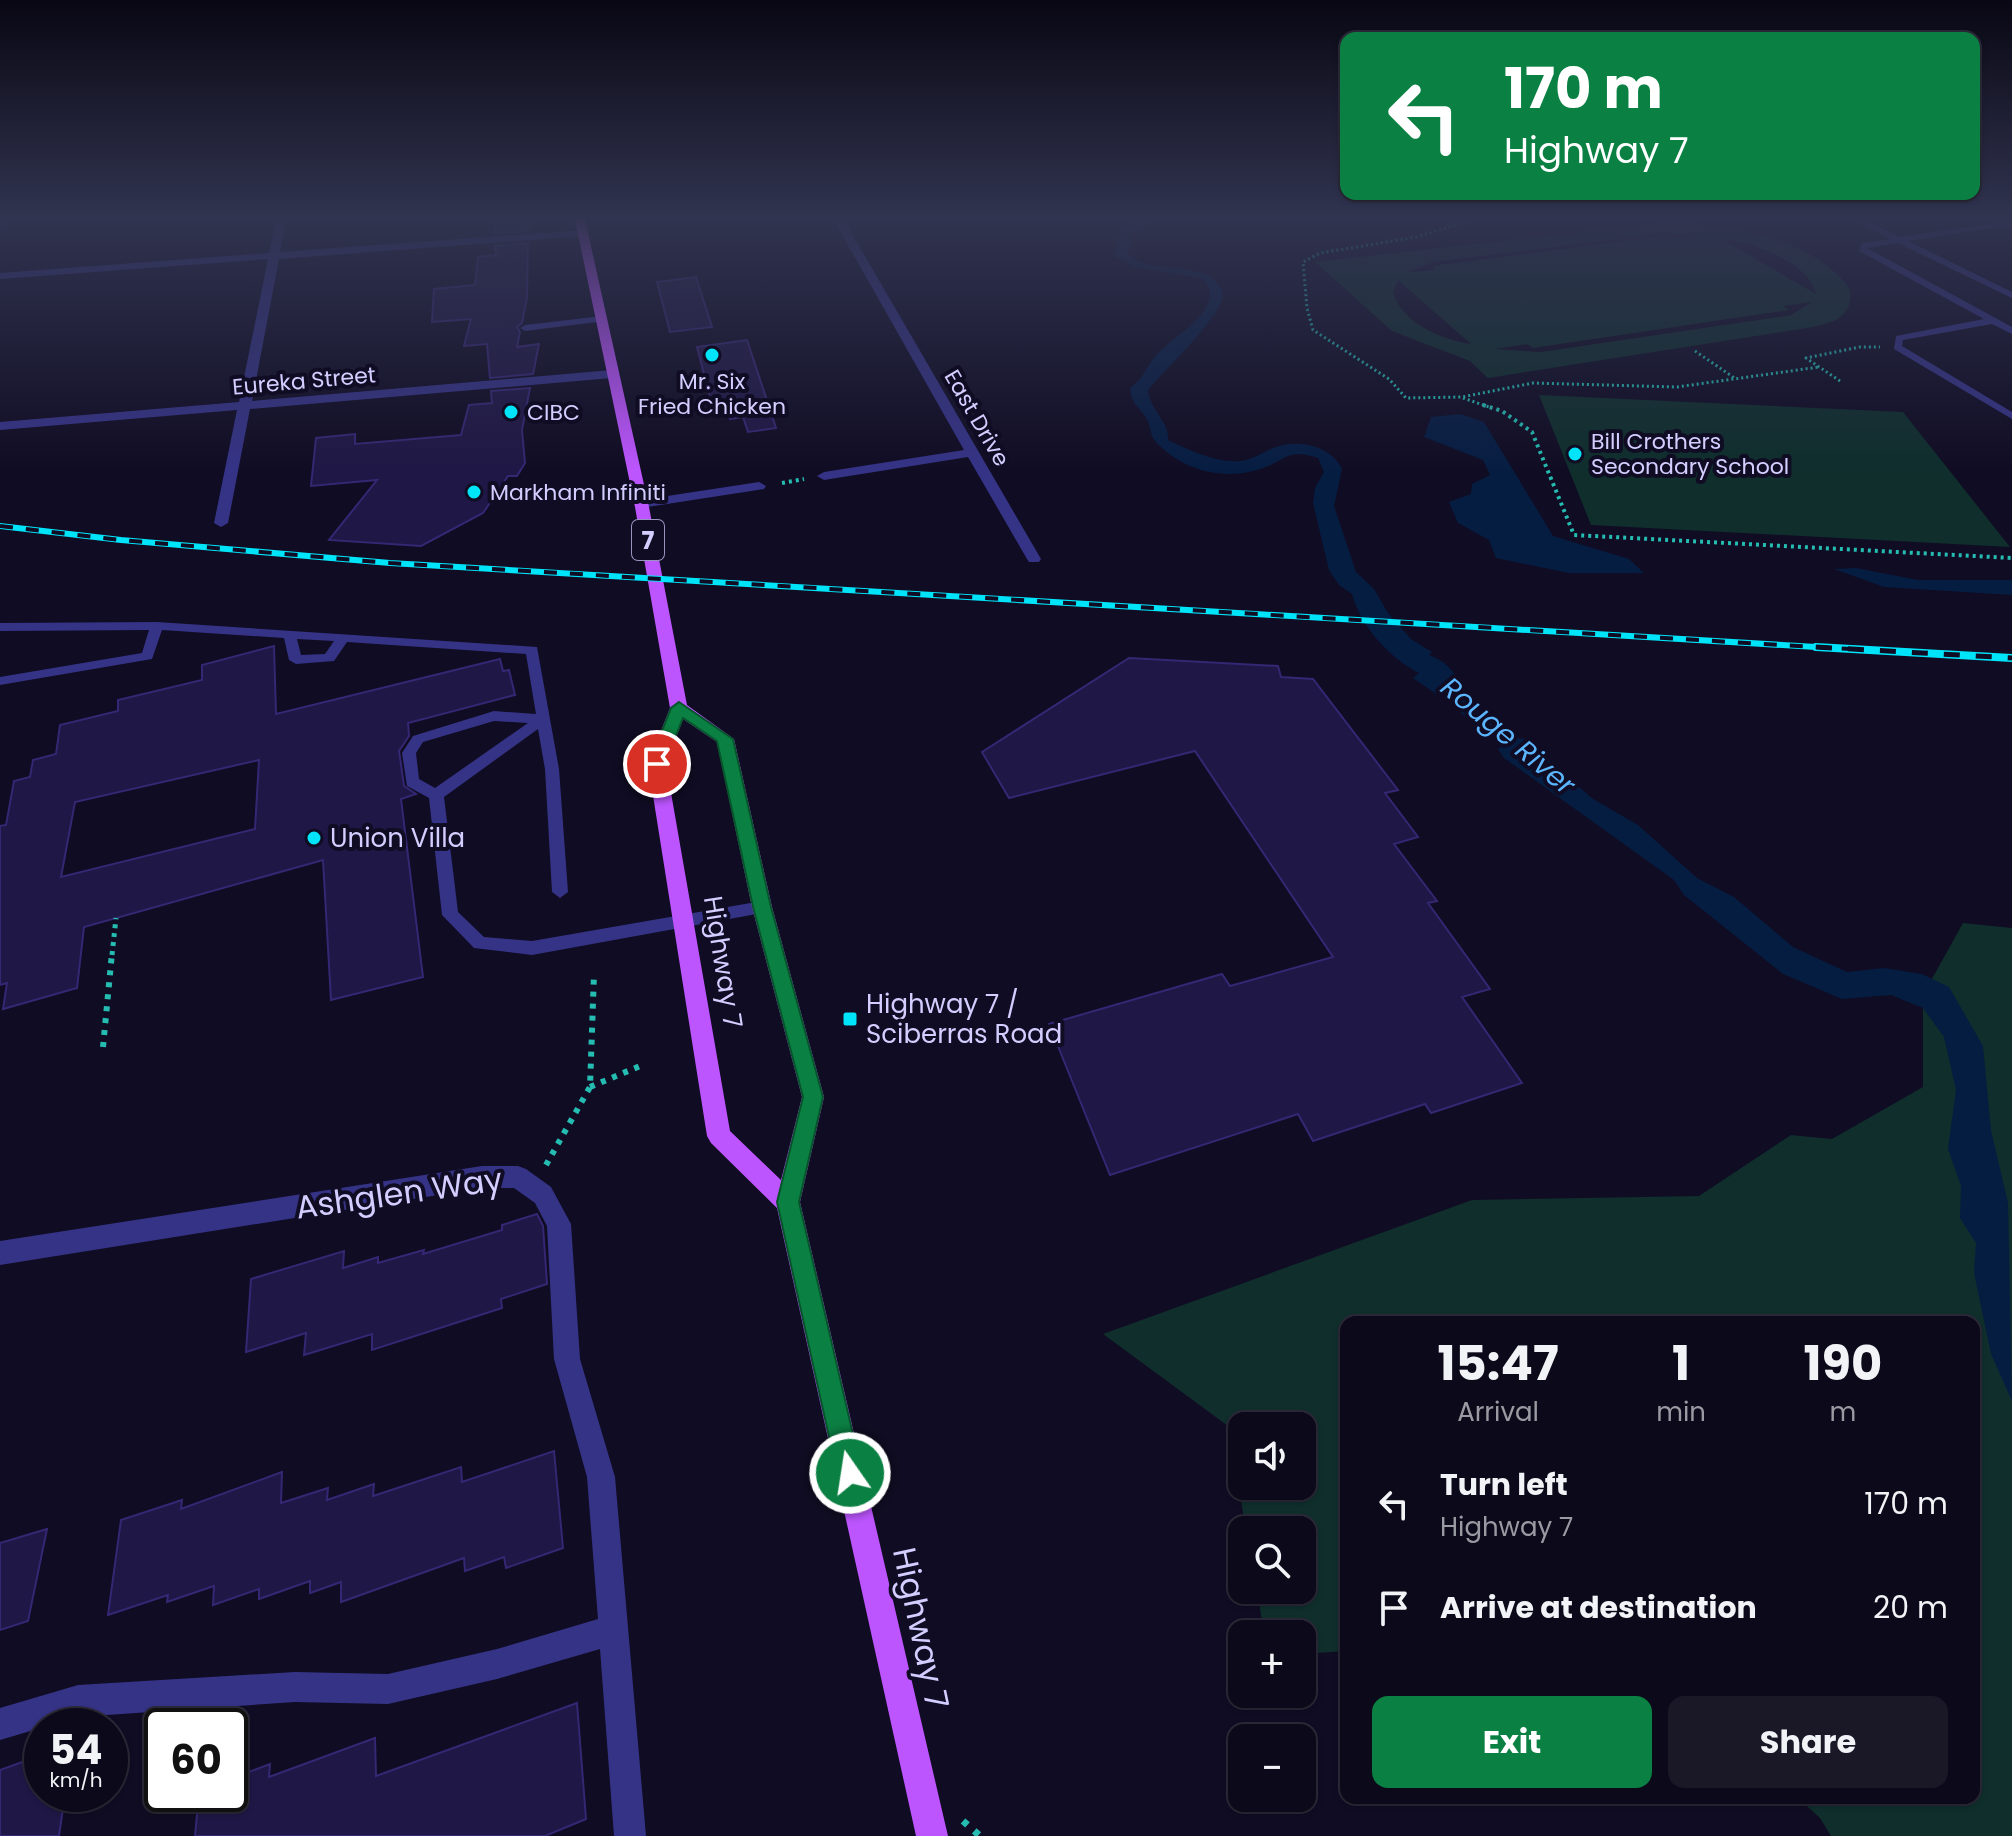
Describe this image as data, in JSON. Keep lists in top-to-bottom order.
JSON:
{
  "streets": {
    "main road": ["7", "Highway 7"],
    "street": ["Eureka Street", "East Drive", "Ashglen Way"]
  },
  "crossings": [
    ["Eureka Street", "7"],
    ["7", "Highway 7"]
  ],
  "water": ["Rouge River"],
  "places": {
    "other": [
      "Mr. Six Fried Chicken",
      "CIBC",
      "Bill Crothers Secondary School",
      "Markham Infiniti",
      "Union Villa"
    ],
    "transit": ["Highway 7 / Sciberras Road"]
  },
  "page": {
    "turn": ["170 m", "Highway 7"],
    "eta": [
      "15:47",
      "Arrival",
      "1",
      "min",
      "190",
      "m"
    ],
    "map_buttons": ["+", "−"],
    "list": [
      {
        "name": "Turn left",
        "note": "Highway 7",
        "value": "170 m"
      },
      {
        "name": "Arrive at destination",
        "value": "20 m"
      }
    ],
    "buttons": ["Exit", "Share"],
    "speed": "54 km/h",
    "limit": "60"
  }
}
